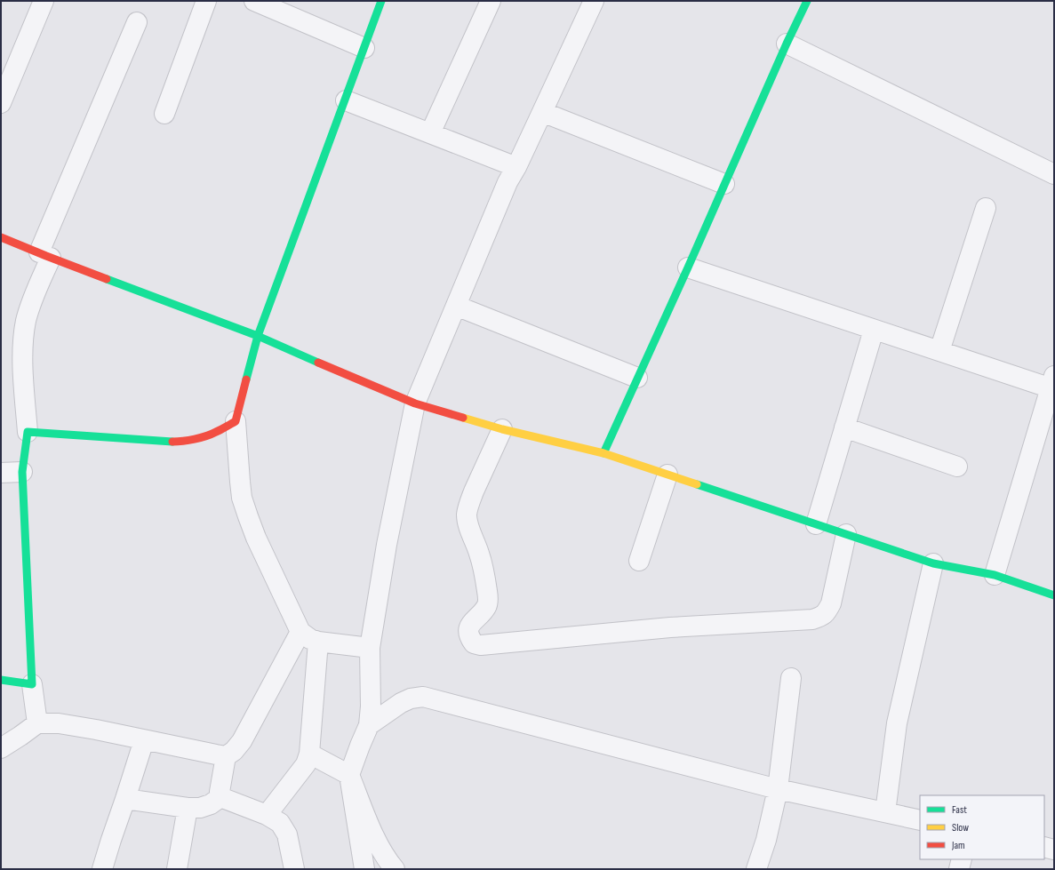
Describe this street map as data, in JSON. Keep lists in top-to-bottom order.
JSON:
{
  "legend": ["Fast", "Slow", "Jam"]
}
